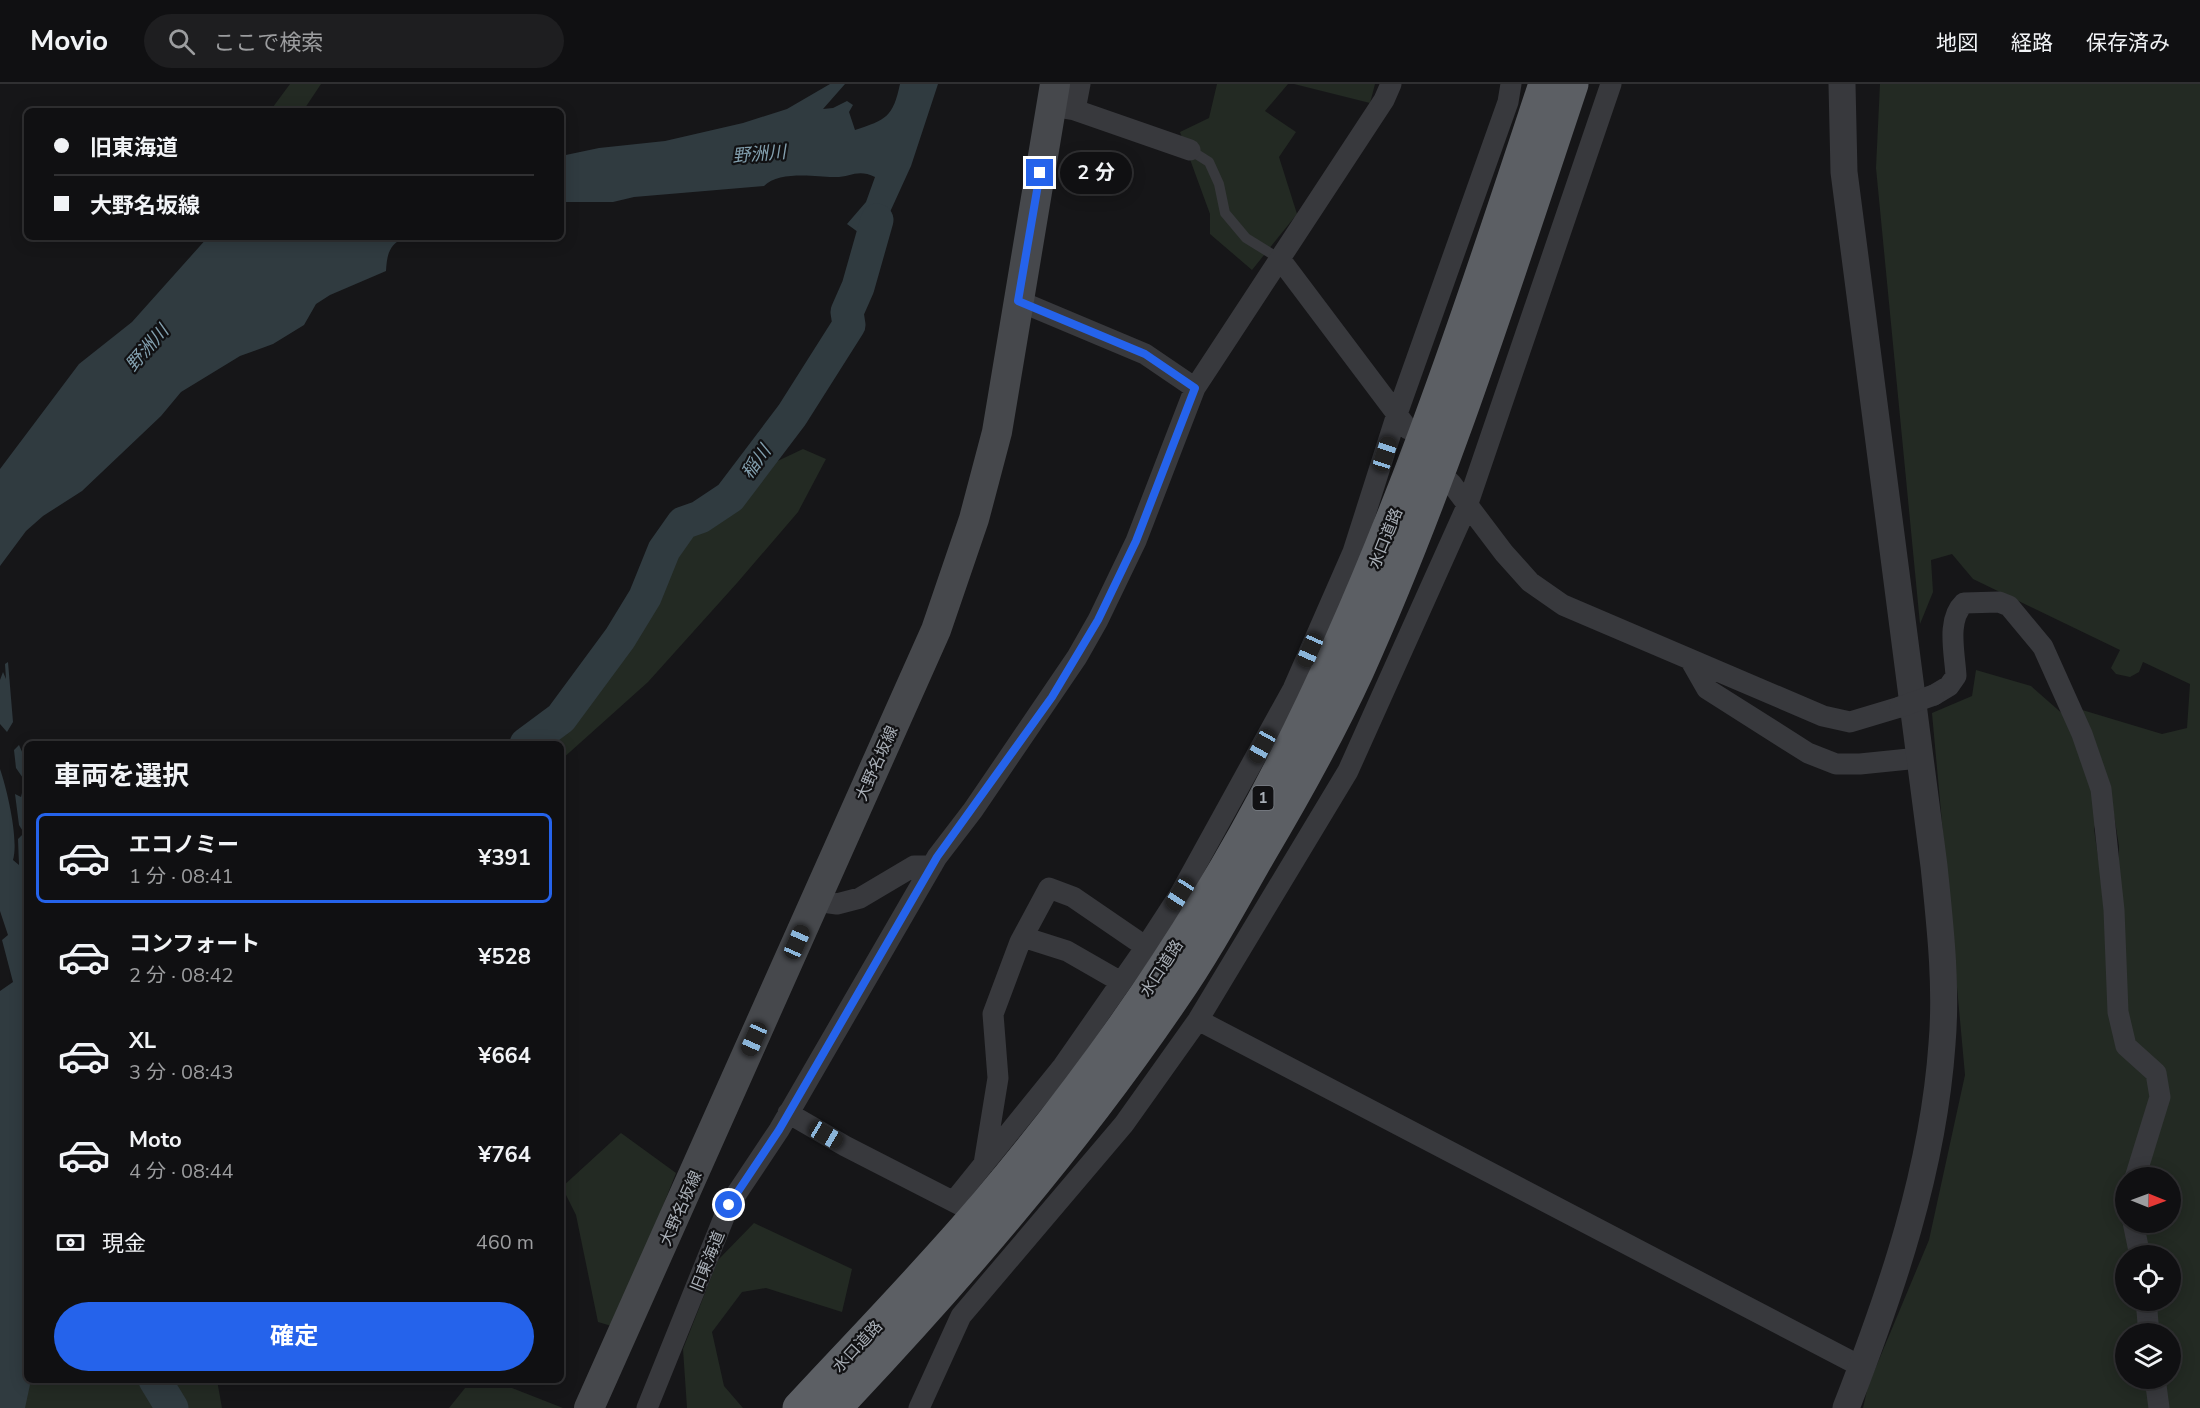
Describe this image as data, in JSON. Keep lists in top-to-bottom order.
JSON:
{
  "streets": {
    "highway": ["水口道路", "1"],
    "main road": ["大野名坂線"],
    "street": ["旧東海道"]
  },
  "water": ["野洲川", "稲川"],
  "north": "right",
  "page": {
    "header": "Movio",
    "search": "ここで検索",
    "nav": ["地図", "経路", "保存済み"],
    "banner": ["旧東海道", "大野名坂線"],
    "bubble": "2 分",
    "heading": "車両を選択",
    "list": [
      {
        "name": "エコノミー",
        "note": "1 分 · 08:41",
        "value": "¥391"
      },
      {
        "name": "コンフォート",
        "note": "2 分 · 08:42",
        "value": "¥528"
      },
      {
        "name": "XL",
        "note": "3 分 · 08:43",
        "value": "¥664"
      },
      {
        "name": "Moto",
        "note": "4 分 · 08:44",
        "value": "¥764"
      }
    ],
    "pay": ["現金", "460 m"],
    "buttons": "確定"
  }
}
